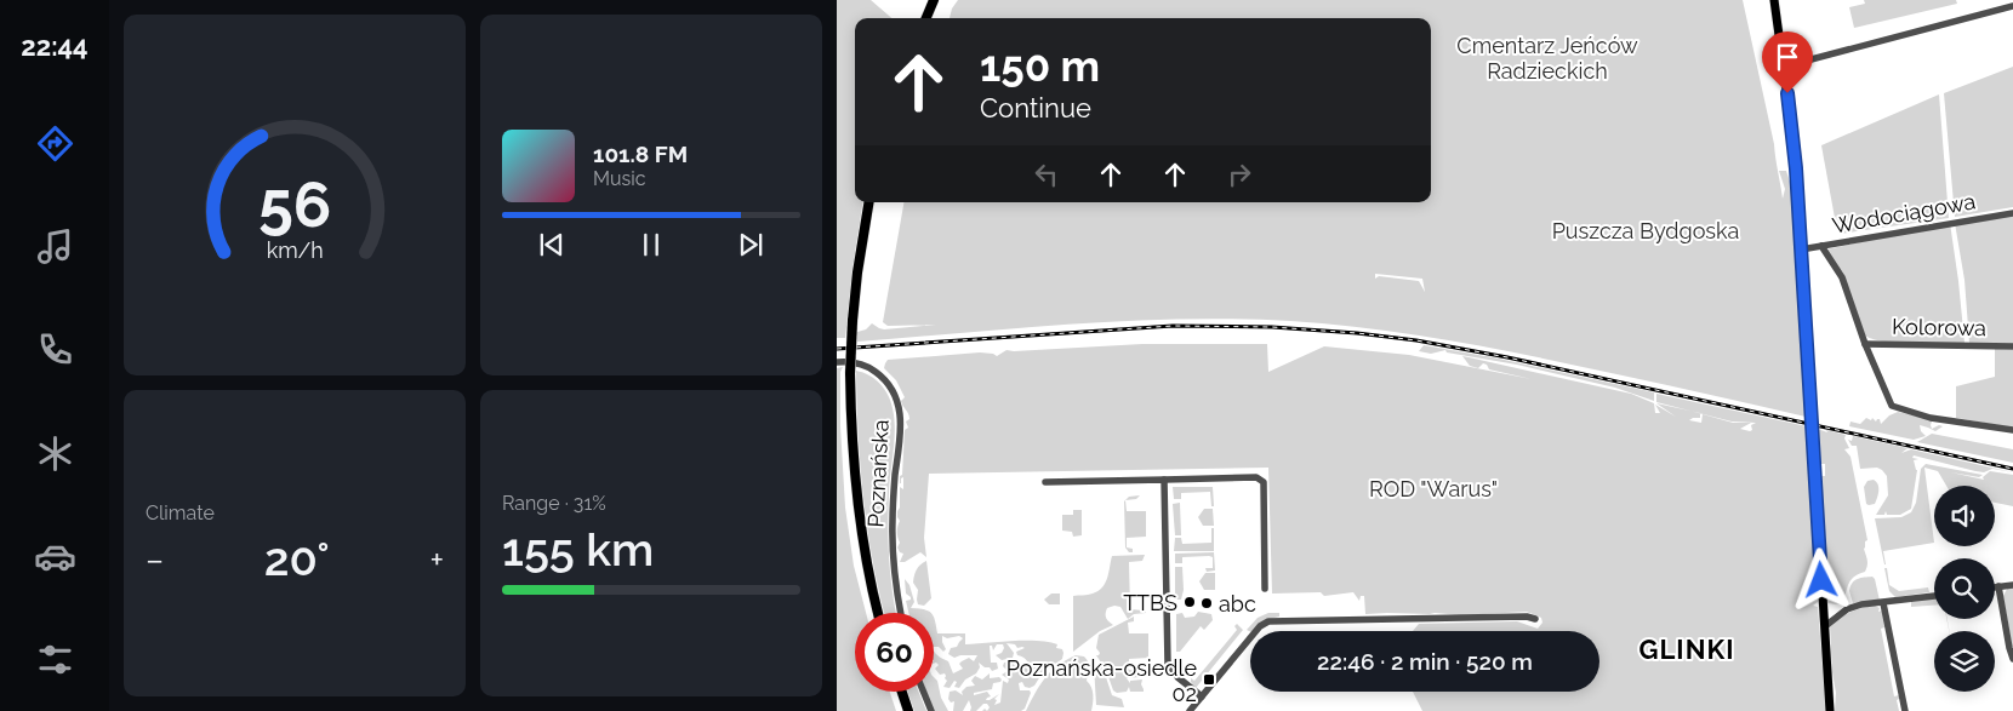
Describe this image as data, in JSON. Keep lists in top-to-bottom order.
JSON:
{
  "streets": {
    "street": ["Wodociągowa", "Kolorowa", "Poznańska"]
  },
  "districts": ["GLINKI"],
  "parks": ["Cmentarz Jeńców Radzieckich", "Puszcza Bydgoska", "ROD \"Warus\""],
  "places": {
    "other": ["TTBS", "abc"],
    "transit": ["Poznańska-osiedle 02"]
  },
  "page": {
    "tabs": "22:44",
    "turn": ["150 m", "Continue"],
    "song": ["101.8 FM", "Music"],
    "tile": [
      "Climate",
      ["Range · 31%", "155 km"]
    ],
    "heat": ["−", "20°", "+"],
    "limit": "60",
    "trip": "22:46 · 2 min · 520 m",
    "gauge": ["56", "km/h"]
  }
}
